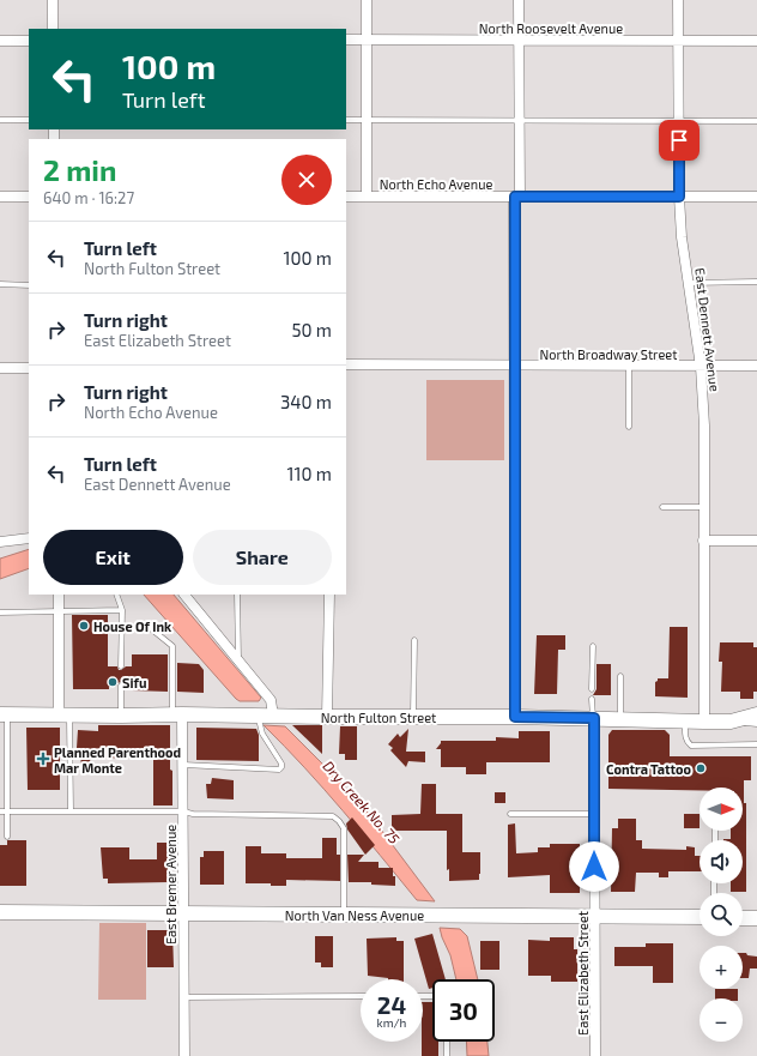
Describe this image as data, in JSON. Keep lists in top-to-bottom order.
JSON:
{
  "streets": {
    "main road": ["North Fulton Street", "North Van Ness Avenue"],
    "street": [
      "North Roosevelt Avenue",
      "North Echo Avenue",
      "East Dennett Avenue",
      "North Broadway Street",
      "East Bremer Avenue",
      "East Elizabeth Street"
    ]
  },
  "crossings": [
    ["North Roosevelt Avenue", "East Dennett Avenue"],
    ["North Echo Avenue", "East Dennett Avenue"],
    ["East Dennett Avenue", "North Broadway Street"],
    ["East Dennett Avenue", "North Fulton Street"],
    ["North Fulton Street", "East Bremer Avenue"],
    ["North Fulton Street", "East Elizabeth Street"],
    ["East Bremer Avenue", "North Van Ness Avenue"],
    ["North Van Ness Avenue", "East Elizabeth Street"]
  ],
  "water": ["Dry Creek No. 75"],
  "places": {
    "other": ["House Of Ink", "Sifu", "Contra Tattoo"],
    "health": ["Planned Parenthood Mar Monte"]
  },
  "north": "right",
  "page": {
    "turn": ["100 m", "Turn left"],
    "heading": ["2 min", "640 m · 16:27"],
    "list": [
      {
        "name": "Turn left",
        "note": "North Fulton Street",
        "value": "100 m"
      },
      {
        "name": "Turn right",
        "note": "East Elizabeth Street",
        "value": "50 m"
      },
      {
        "name": "Turn right",
        "note": "North Echo Avenue",
        "value": "340 m"
      },
      {
        "name": "Turn left",
        "note": "East Dennett Avenue",
        "value": "110 m"
      }
    ],
    "buttons": ["Exit", "Share"],
    "map_buttons": ["+", "−"],
    "speed": "24 km/h",
    "limit": "30"
  }
}
